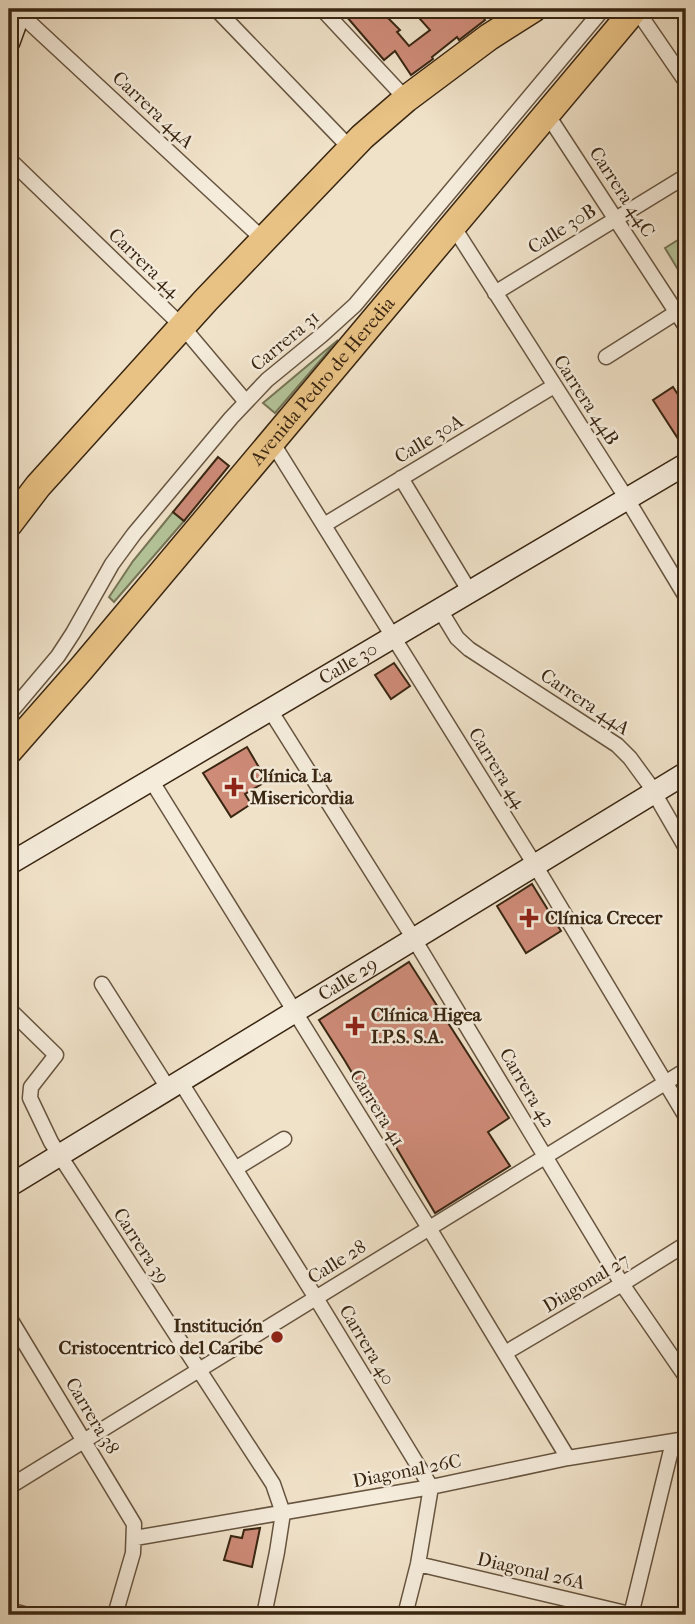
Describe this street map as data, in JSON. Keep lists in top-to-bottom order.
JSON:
{
  "streets": {
    "highway": ["Avenida Pedro de Heredia"],
    "street": [
      "Carrera 44A",
      "Carrera 44C",
      "Calle 30B",
      "Carrera 44",
      "Carrera 31",
      "Carrera 44B",
      "Calle 30A",
      "Calle 30",
      "Calle 29",
      "Carrera 42",
      "Carrera 41",
      "Carrera 39",
      "Calle 28",
      "Diagonal 27",
      "Carrera 40",
      "Carrera 38",
      "Diagonal 26C",
      "Diagonal 26A"
    ]
  },
  "crossings": [
    ["Carrera 44A", "Calle 30"],
    ["Carrera 44A", "Calle 29"],
    ["Carrera 44C", "Calle 30B"],
    ["Carrera 44C", "Avenida Pedro de Heredia"],
    ["Calle 30B", "Carrera 44B"],
    ["Carrera 44", "Carrera 31"],
    ["Carrera 44", "Avenida Pedro de Heredia"],
    ["Carrera 44", "Calle 30A"],
    ["Carrera 44", "Calle 30"],
    ["Carrera 44", "Calle 29"],
    ["Carrera 44", "Calle 28"],
    ["Avenida Pedro de Heredia", "Carrera 44B"],
    ["Carrera 44B", "Calle 30A"],
    ["Carrera 44B", "Calle 30"],
    ["Calle 30", "Carrera 42"],
    ["Calle 30", "Carrera 41"],
    ["Calle 29", "Carrera 42"],
    ["Calle 29", "Carrera 41"],
    ["Calle 29", "Carrera 39"],
    ["Calle 29", "Carrera 40"],
    ["Carrera 42", "Calle 28"],
    ["Carrera 42", "Diagonal 27"],
    ["Carrera 41", "Calle 28"],
    ["Carrera 41", "Diagonal 27"],
    ["Carrera 41", "Diagonal 26C"],
    ["Carrera 39", "Calle 28"],
    ["Carrera 39", "Diagonal 26C"],
    ["Calle 28", "Carrera 40"],
    ["Calle 28", "Carrera 38"],
    ["Carrera 40", "Diagonal 26C"],
    ["Carrera 38", "Diagonal 26C"]
  ],
  "places": {
    "health": ["Clínica La Misericordia", "Clínica Crecer", "Clínica Higea I.P.S. S.A."],
    "other": ["Institución Cristocentrico del Caribe"]
  }
}
